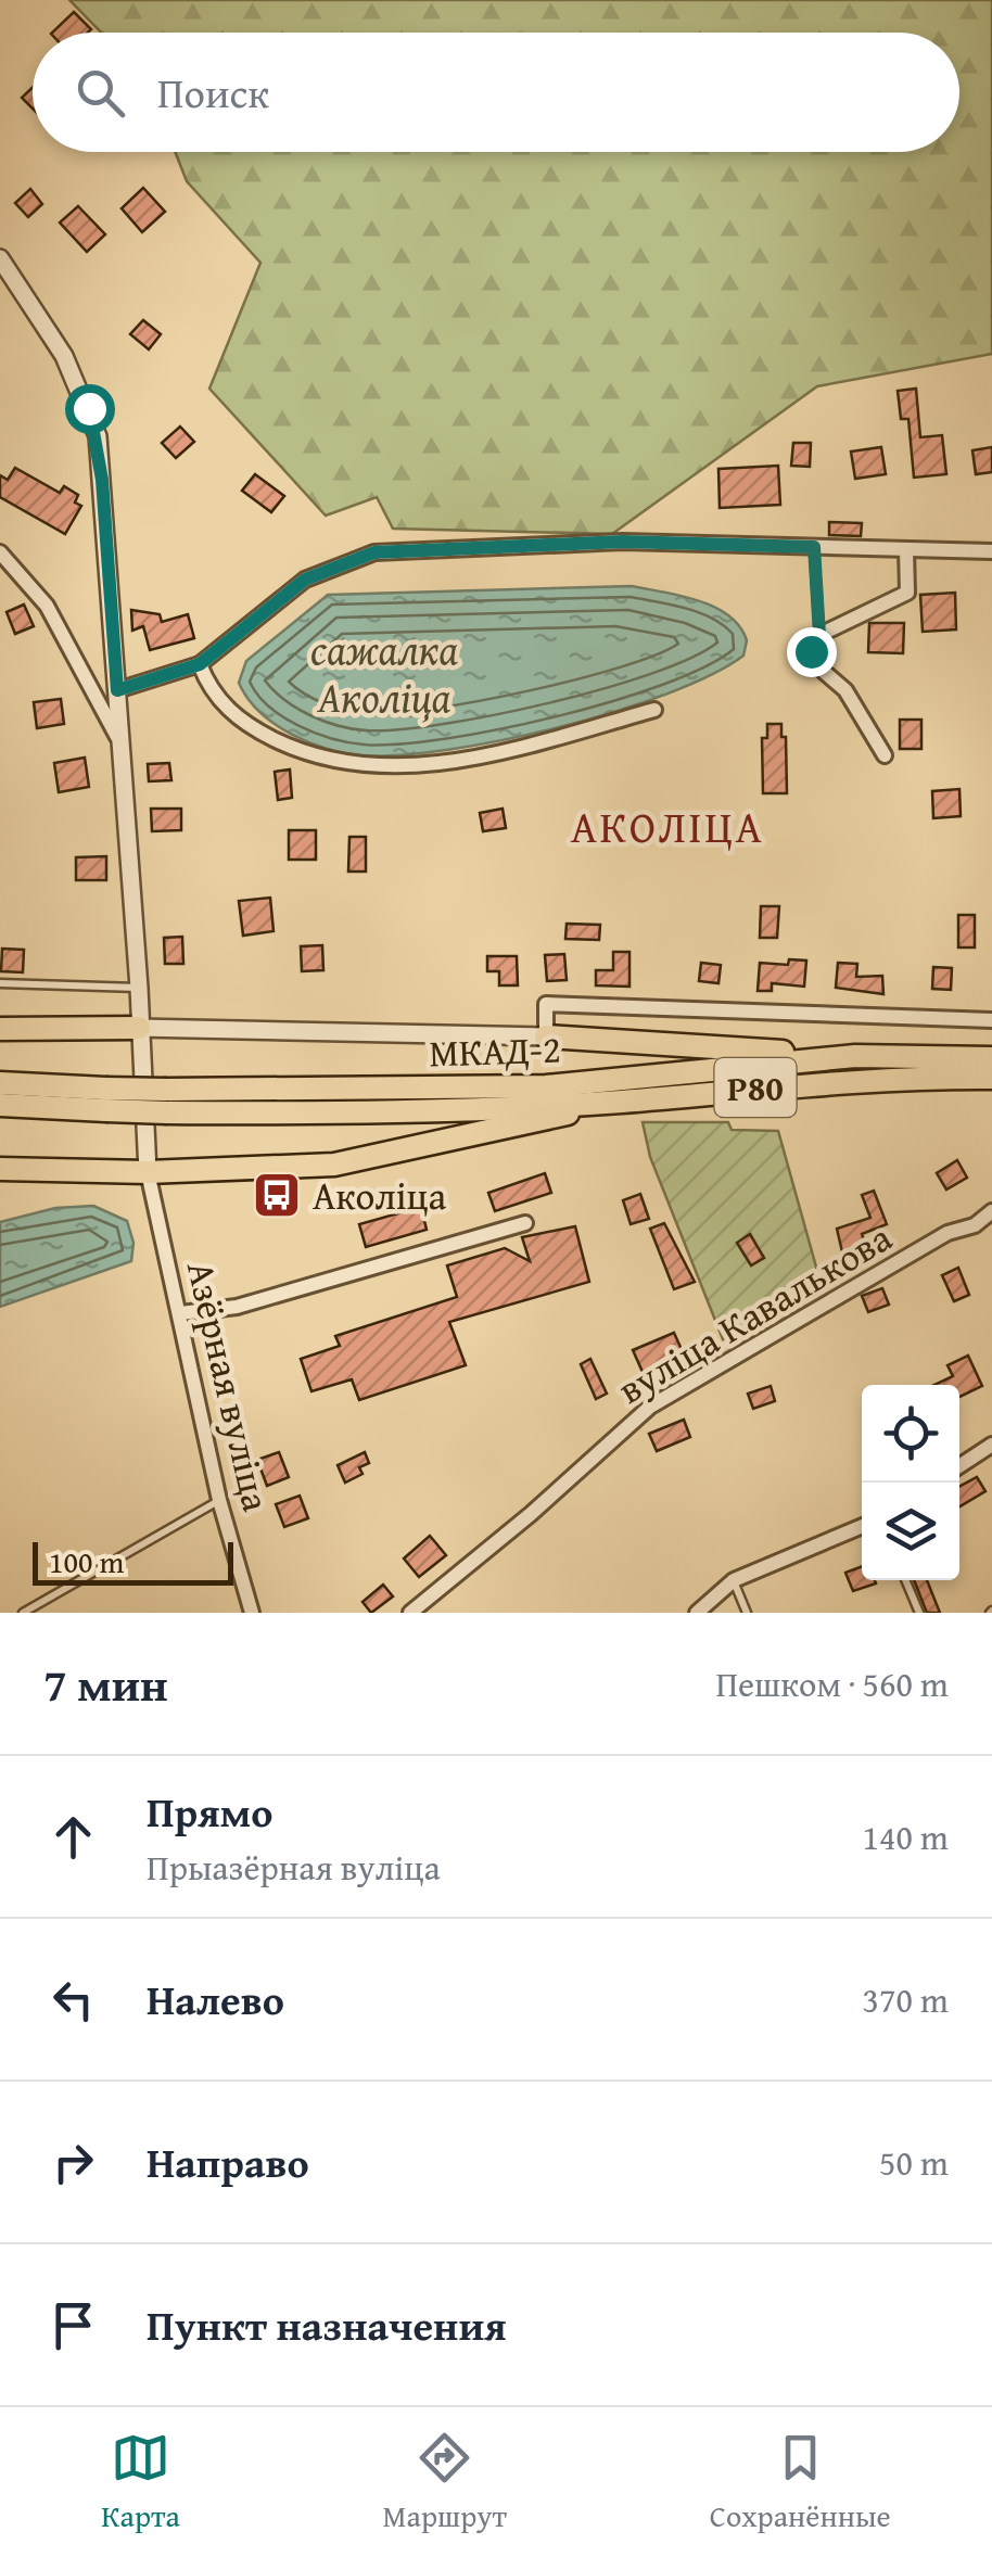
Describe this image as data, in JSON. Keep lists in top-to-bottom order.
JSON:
{
  "streets": {
    "highway": ["МКАД-2", "Р80"],
    "street": ["вуліца Кавалькова", "Азёрная вуліца"]
  },
  "crossings": [
    ["МКАД-2", "Р80"]
  ],
  "districts": ["АКОЛІЦА"],
  "water": ["сажалка Аколіца"],
  "places": {
    "bus stop": ["Аколіца"]
  },
  "scale_bar": "100 m",
  "page": {
    "search": "Поиск",
    "scale": "100 m",
    "heading": ["7 мин", "Пешком · 560 m"],
    "list": [
      ["Прямо", "Прыазёрная вуліца", "140 m"],
      ["Налево", "370 m"],
      ["Направо", "50 m"],
      "Пункт назначения"
    ],
    "nav": ["Карта", "Маршрут", "Сохранённые"]
  }
}
